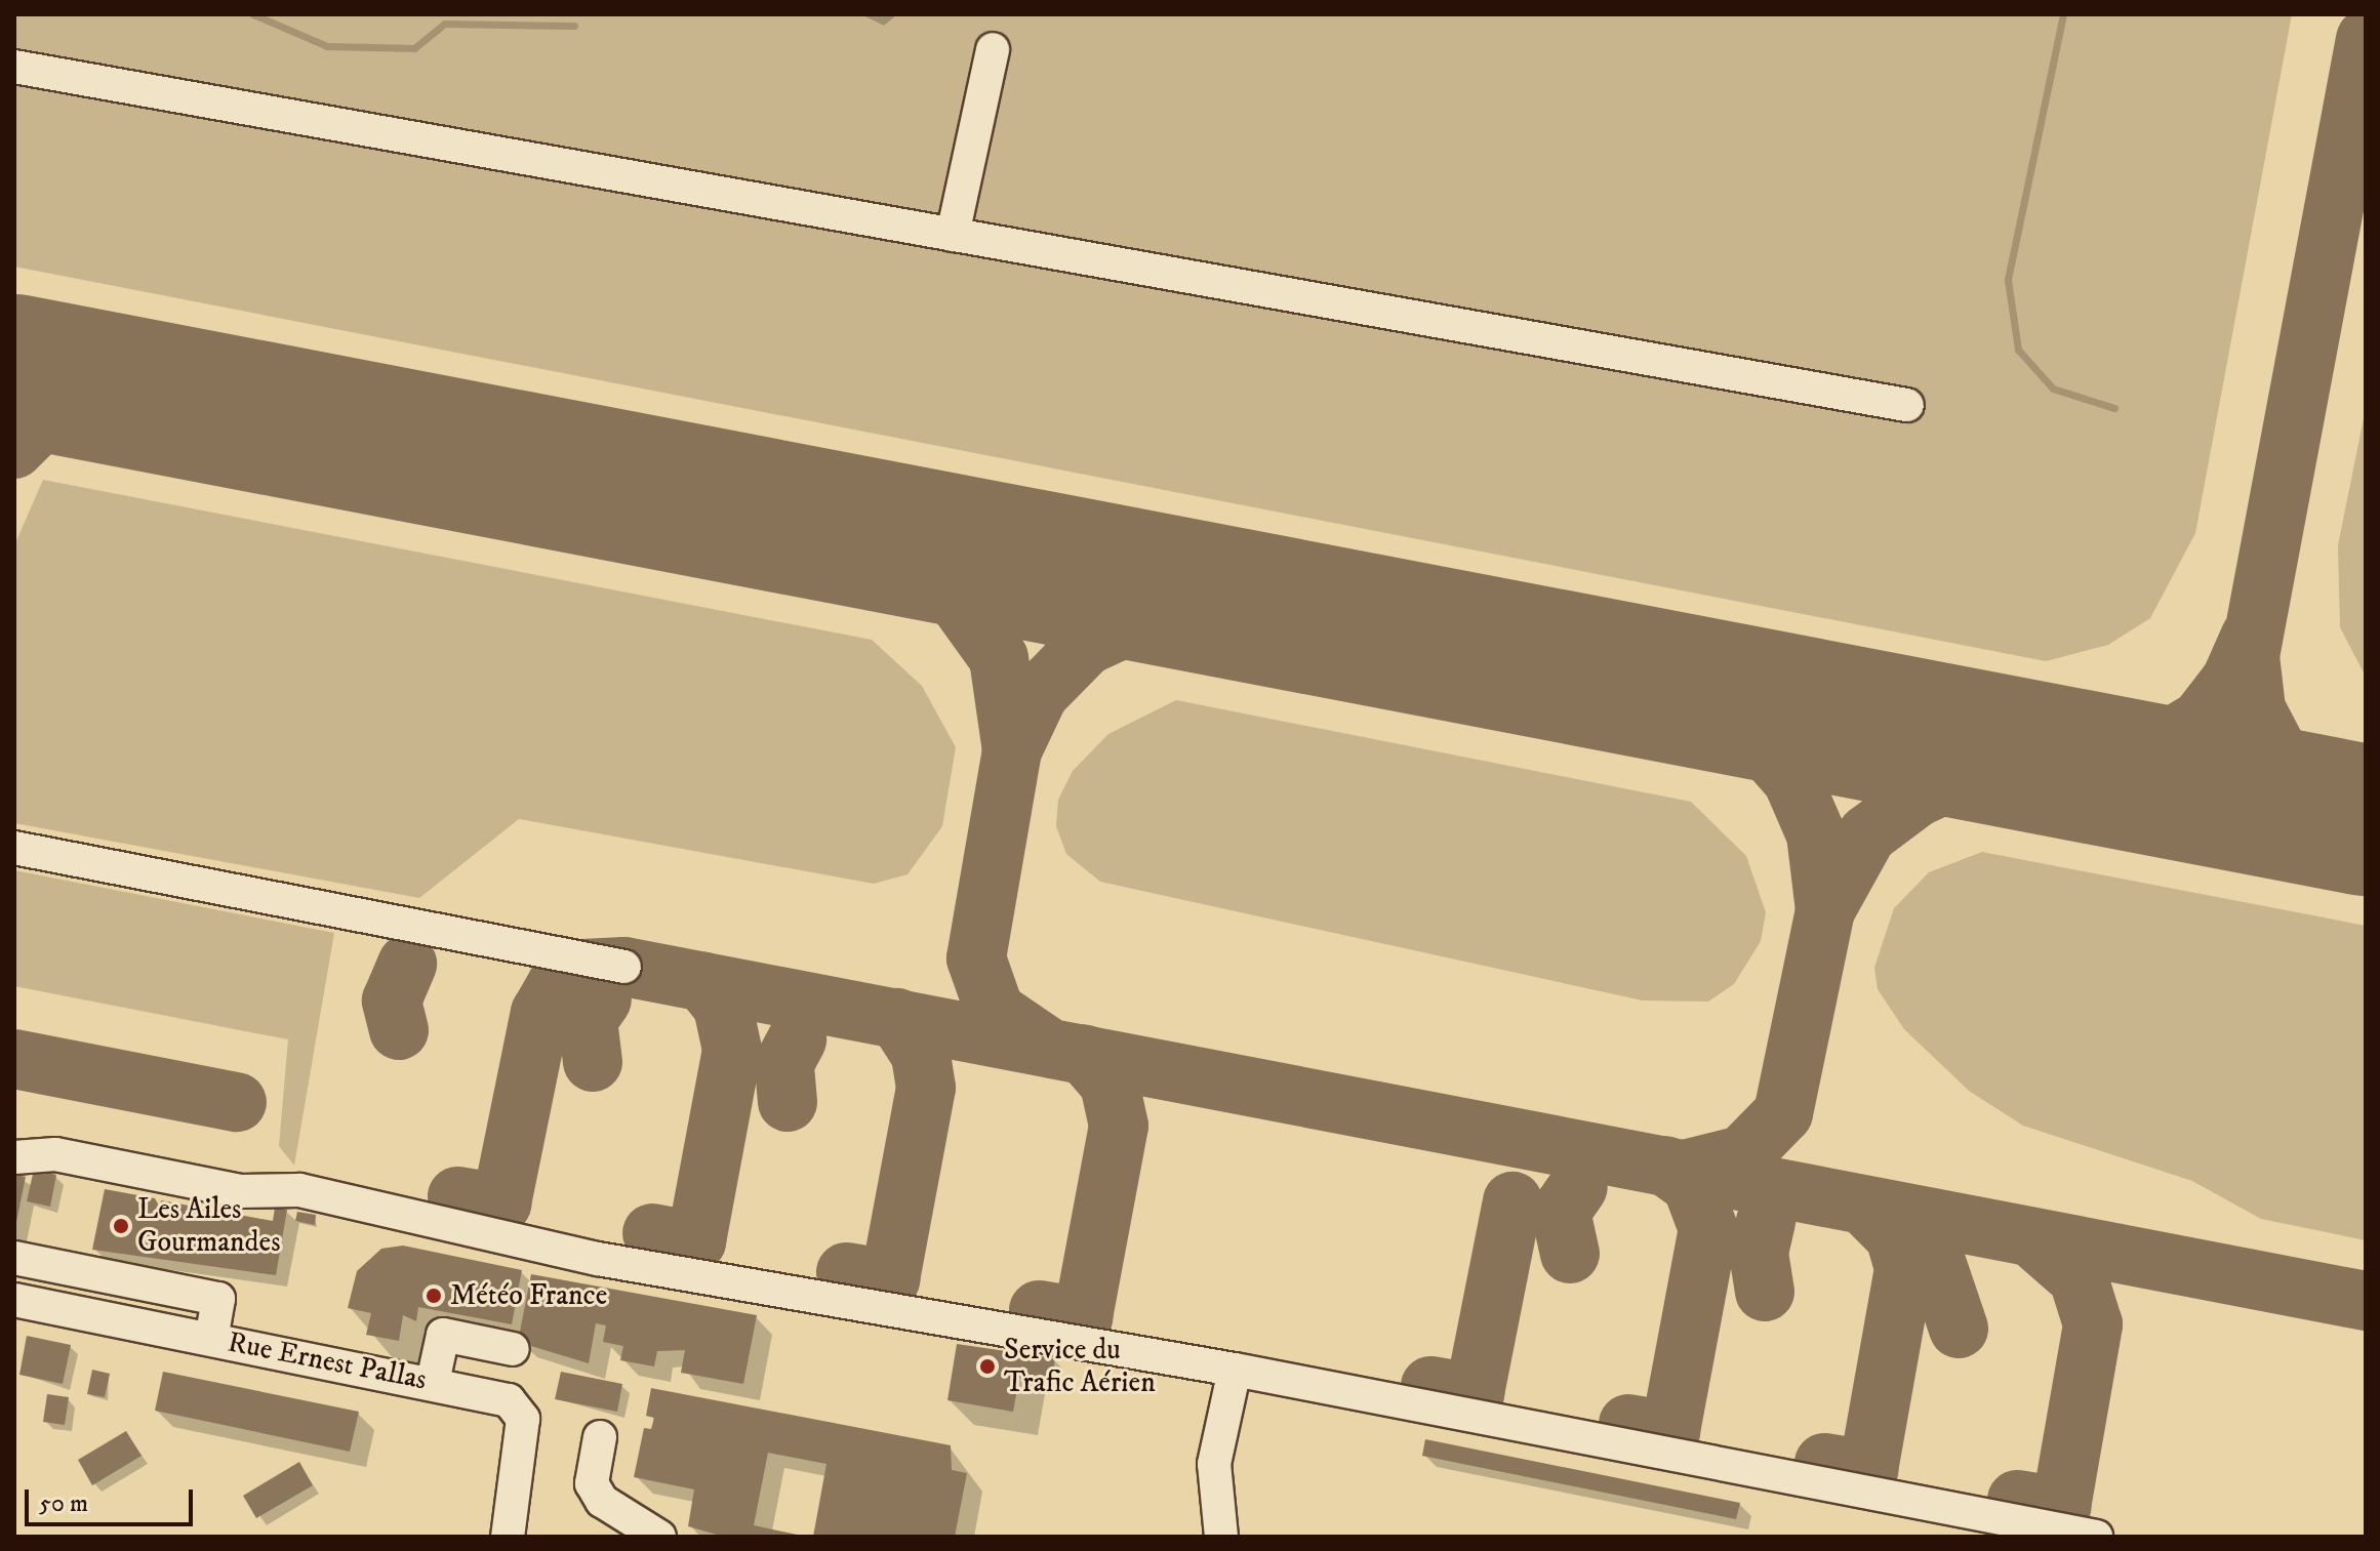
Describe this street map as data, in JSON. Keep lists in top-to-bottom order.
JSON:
{
  "streets": {
    "street": ["Rue Ernest Pallas"]
  },
  "places": ["Les Ailes Gourmandes", "Météo France", "Service du Trafic Aérien"],
  "scale_bar": "50 m"
}
